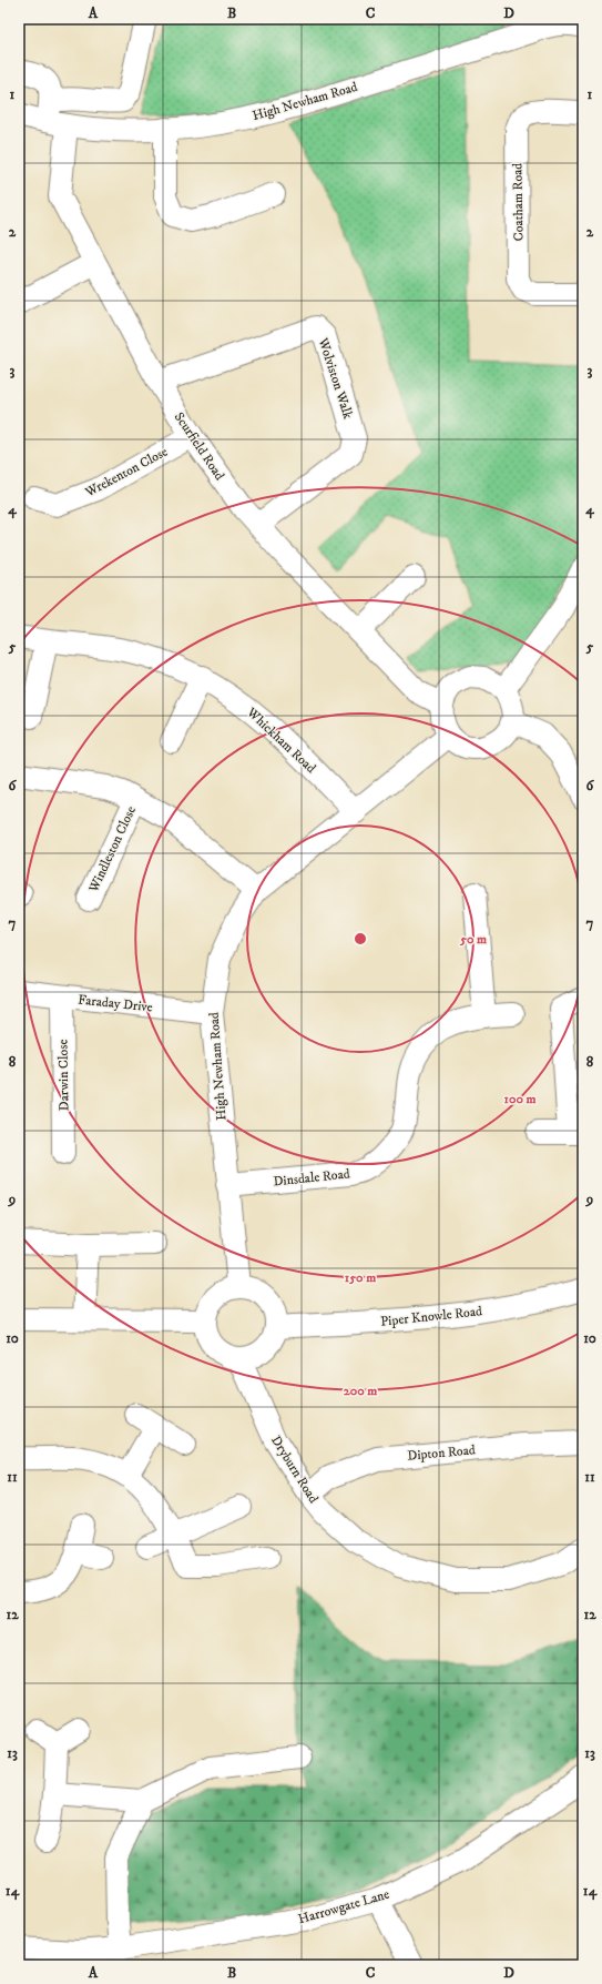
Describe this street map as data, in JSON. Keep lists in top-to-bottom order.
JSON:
{
  "streets": {
    "street": [
      "High Newham Road",
      "Coatham Road",
      "Wolviston Walk",
      "Scurfield Road",
      "Wrekenton Close",
      "Whickham Road",
      "Windleston Close",
      "Faraday Drive",
      "Darwin Close",
      "Dinsdale Road",
      "Piper Knowle Road",
      "Dipton Road",
      "Dryburn Road",
      "Harrowgate Lane"
    ]
  },
  "crossings": [
    ["High Newham Road", "Scurfield Road"],
    ["High Newham Road", "Whickham Road"],
    ["High Newham Road", "Faraday Drive"],
    ["High Newham Road", "Dinsdale Road"],
    ["High Newham Road", "Piper Knowle Road"],
    ["High Newham Road", "Dryburn Road"],
    ["Wolviston Walk", "Scurfield Road"],
    ["Scurfield Road", "Wrekenton Close"],
    ["Faraday Drive", "Darwin Close"],
    ["Piper Knowle Road", "Dryburn Road"],
    ["Dipton Road", "Dryburn Road"]
  ],
  "grid": {
    "columns": [
      "A",
      "B",
      "C",
      "D"
    ],
    "rows": [
      "1",
      "2",
      "3",
      "4",
      "5",
      "6",
      "7",
      "8",
      "9",
      "10",
      "11",
      "12",
      "13",
      "14"
    ]
  },
  "rings": [
    "50 m",
    "100 m",
    "150 m",
    "200 m"
  ]
}
